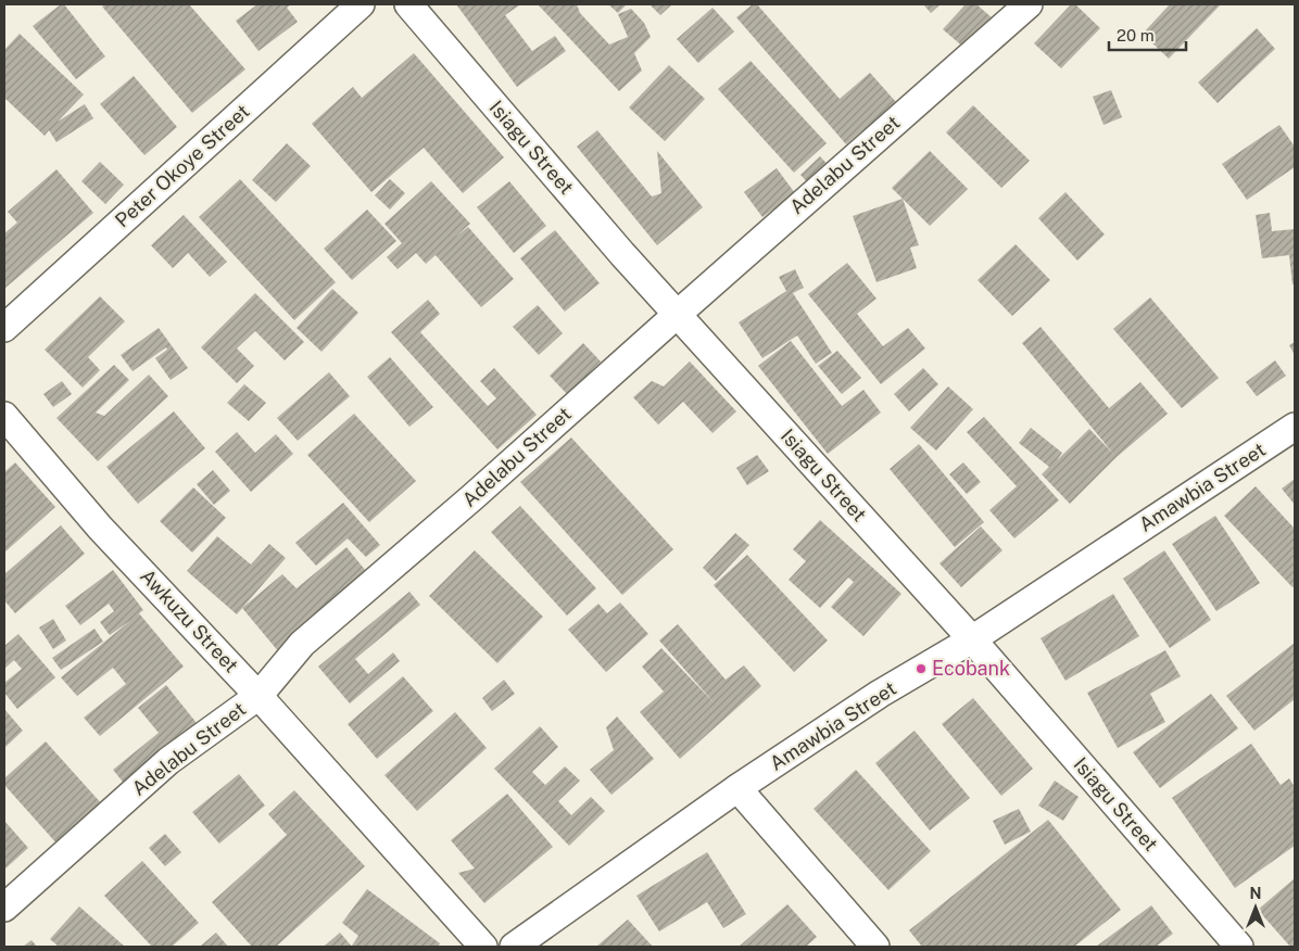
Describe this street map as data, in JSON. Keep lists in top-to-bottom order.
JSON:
{
  "streets": {
    "street": [
      "Isiagu Street",
      "Adelabu Street",
      "Peter Okoye Street",
      "Amawbia Street",
      "Awkuzu Street"
    ]
  },
  "crossings": [
    ["Isiagu Street", "Adelabu Street"],
    ["Isiagu Street", "Amawbia Street"],
    ["Adelabu Street", "Awkuzu Street"]
  ],
  "places": ["Ecobank"],
  "scale_bar": "20 m",
  "north": "top"
}
